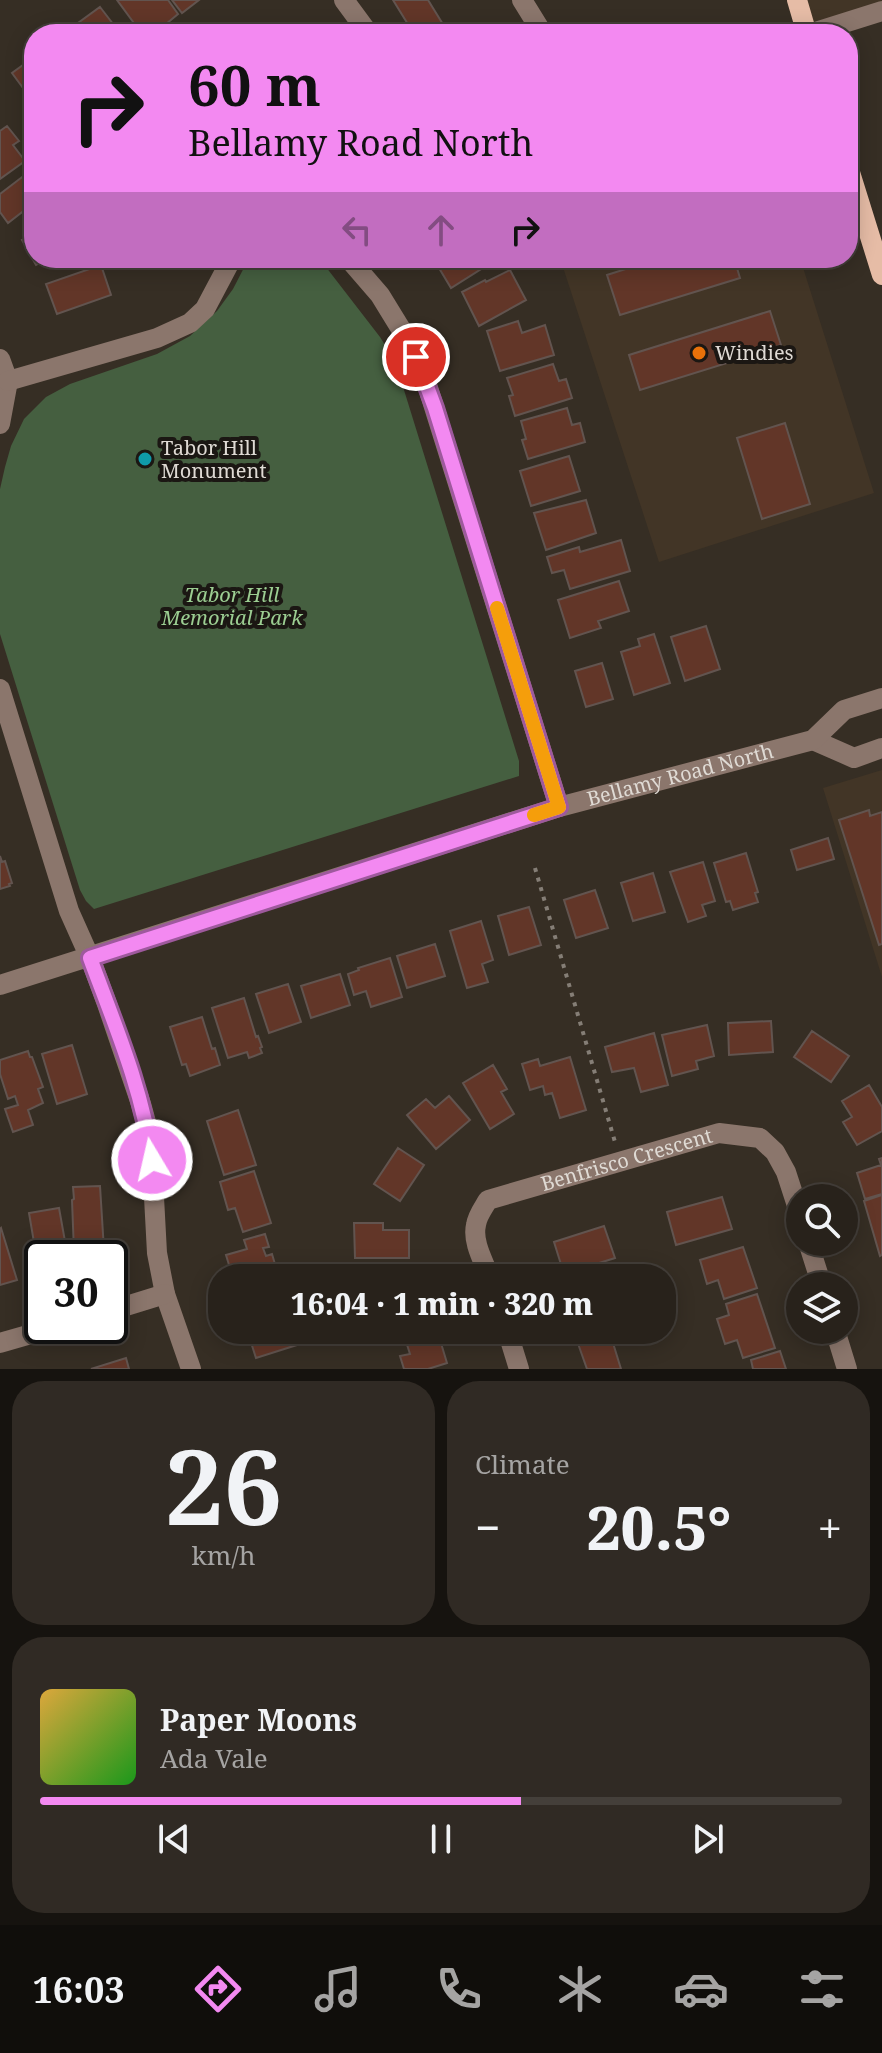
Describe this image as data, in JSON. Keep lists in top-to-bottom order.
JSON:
{
  "streets": {
    "street": ["Bellamy Road North", "Benfrisco Crescent"]
  },
  "parks": ["Tabor Hill Memorial Park"],
  "places": ["Windies", "Tabor Hill Monument"],
  "page": {
    "turn": ["60 m", "Bellamy Road North"],
    "limit": "30",
    "trip": "16:04 · 1 min · 320 m",
    "tile": [
      ["26", "km/h"],
      "Climate"
    ],
    "heat": ["−", "20.5°", "+"],
    "song": ["Paper Moons", "Ada Vale"],
    "tabs": "16:03"
  }
}
